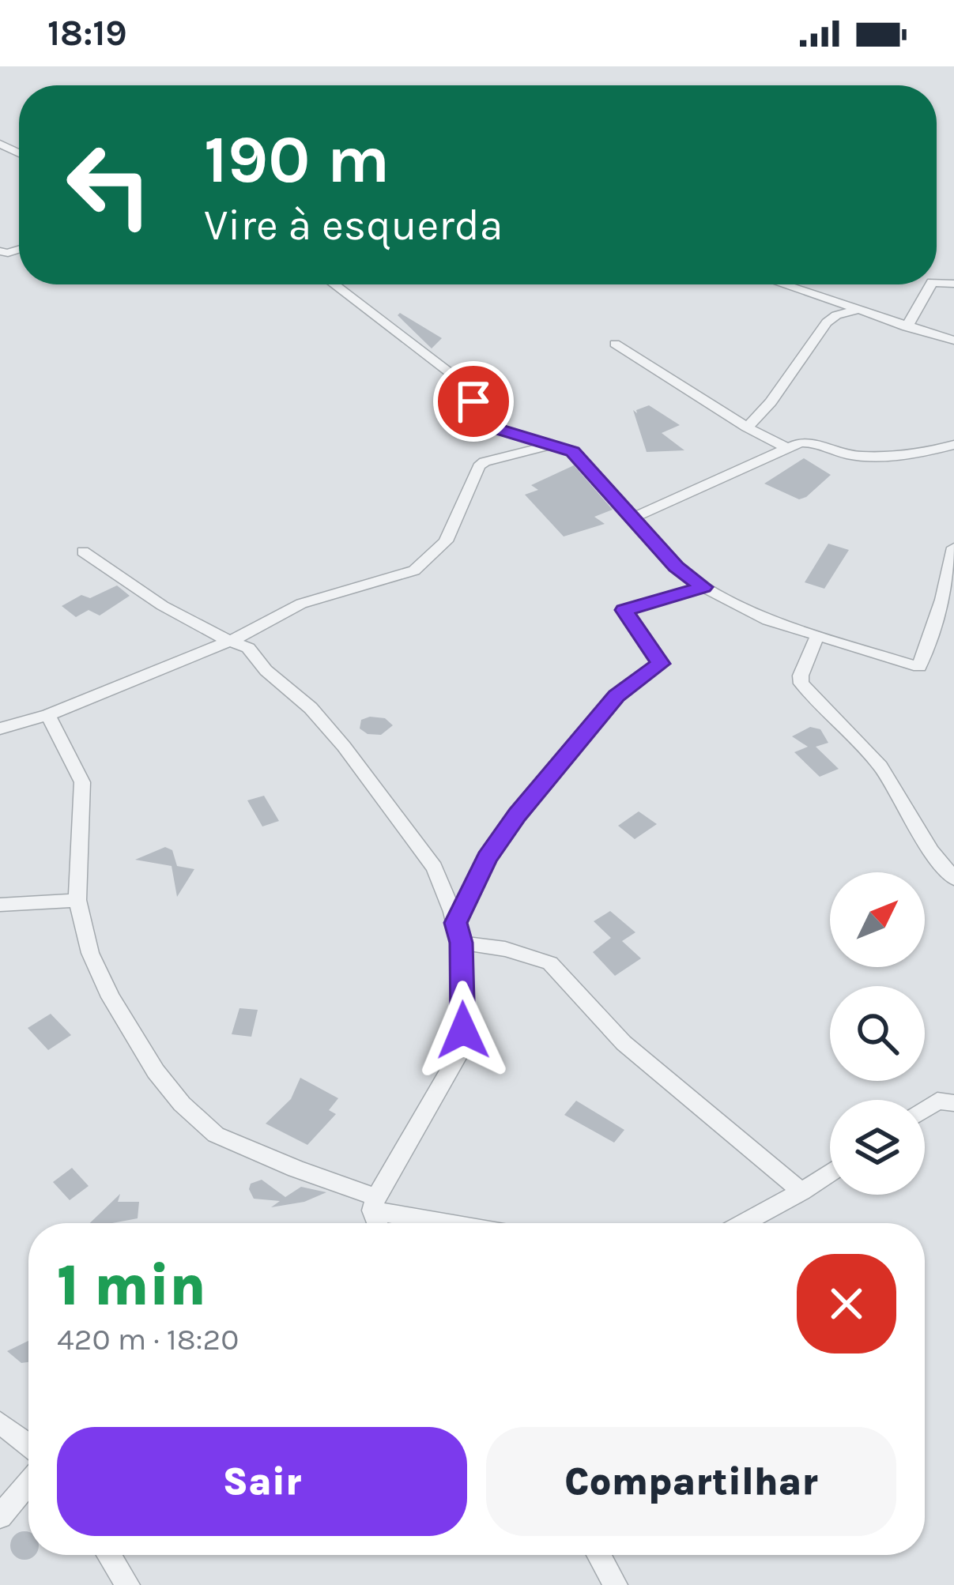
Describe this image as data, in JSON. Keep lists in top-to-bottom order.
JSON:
{
  "north": "top right",
  "page": {
    "status": "18:19",
    "turn": ["190 m", "Vire à esquerda"],
    "heading": ["1 min", "420 m · 18:20"],
    "buttons": ["Sair", "Compartilhar"]
  }
}
